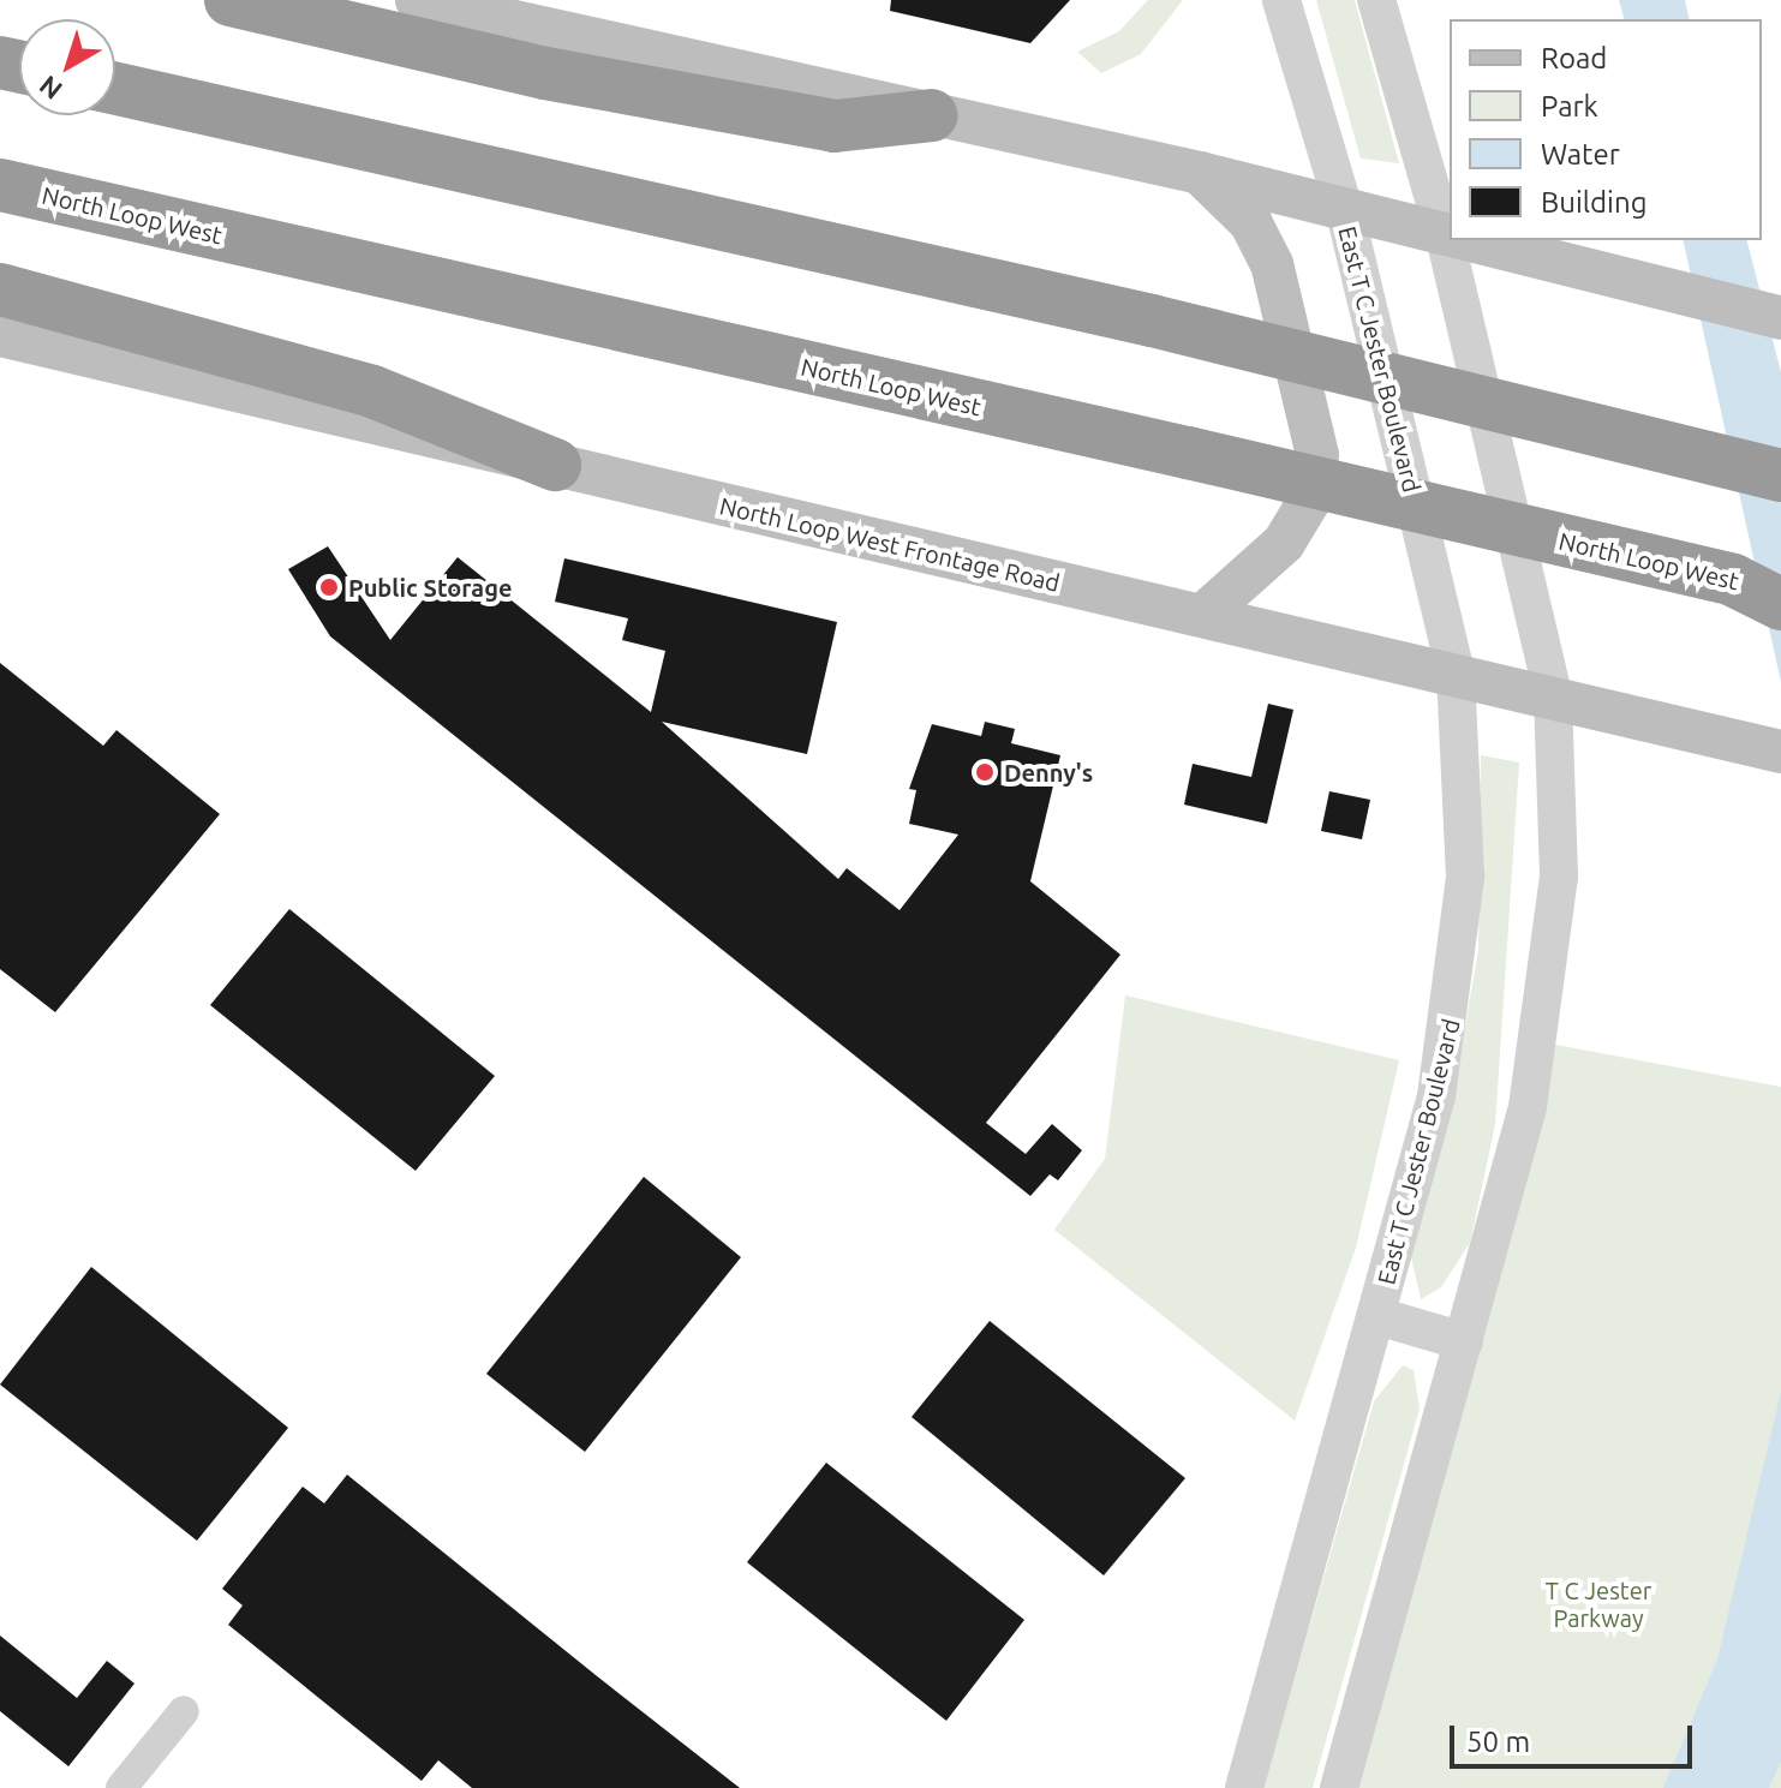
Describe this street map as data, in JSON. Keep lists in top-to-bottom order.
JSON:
{
  "streets": {
    "highway": ["North Loop West"],
    "main road": ["North Loop West Frontage Road"],
    "street": ["East T C Jester Boulevard"]
  },
  "crossings": [
    ["East T C Jester Boulevard", "North Loop West Frontage Road"]
  ],
  "parks": ["T C Jester Parkway"],
  "places": ["Public Storage", "Denny's"],
  "legend": [
    "Road",
    "Park",
    "Water",
    "Building"
  ],
  "scale_bar": "50 m",
  "north": "bottom left"
}
